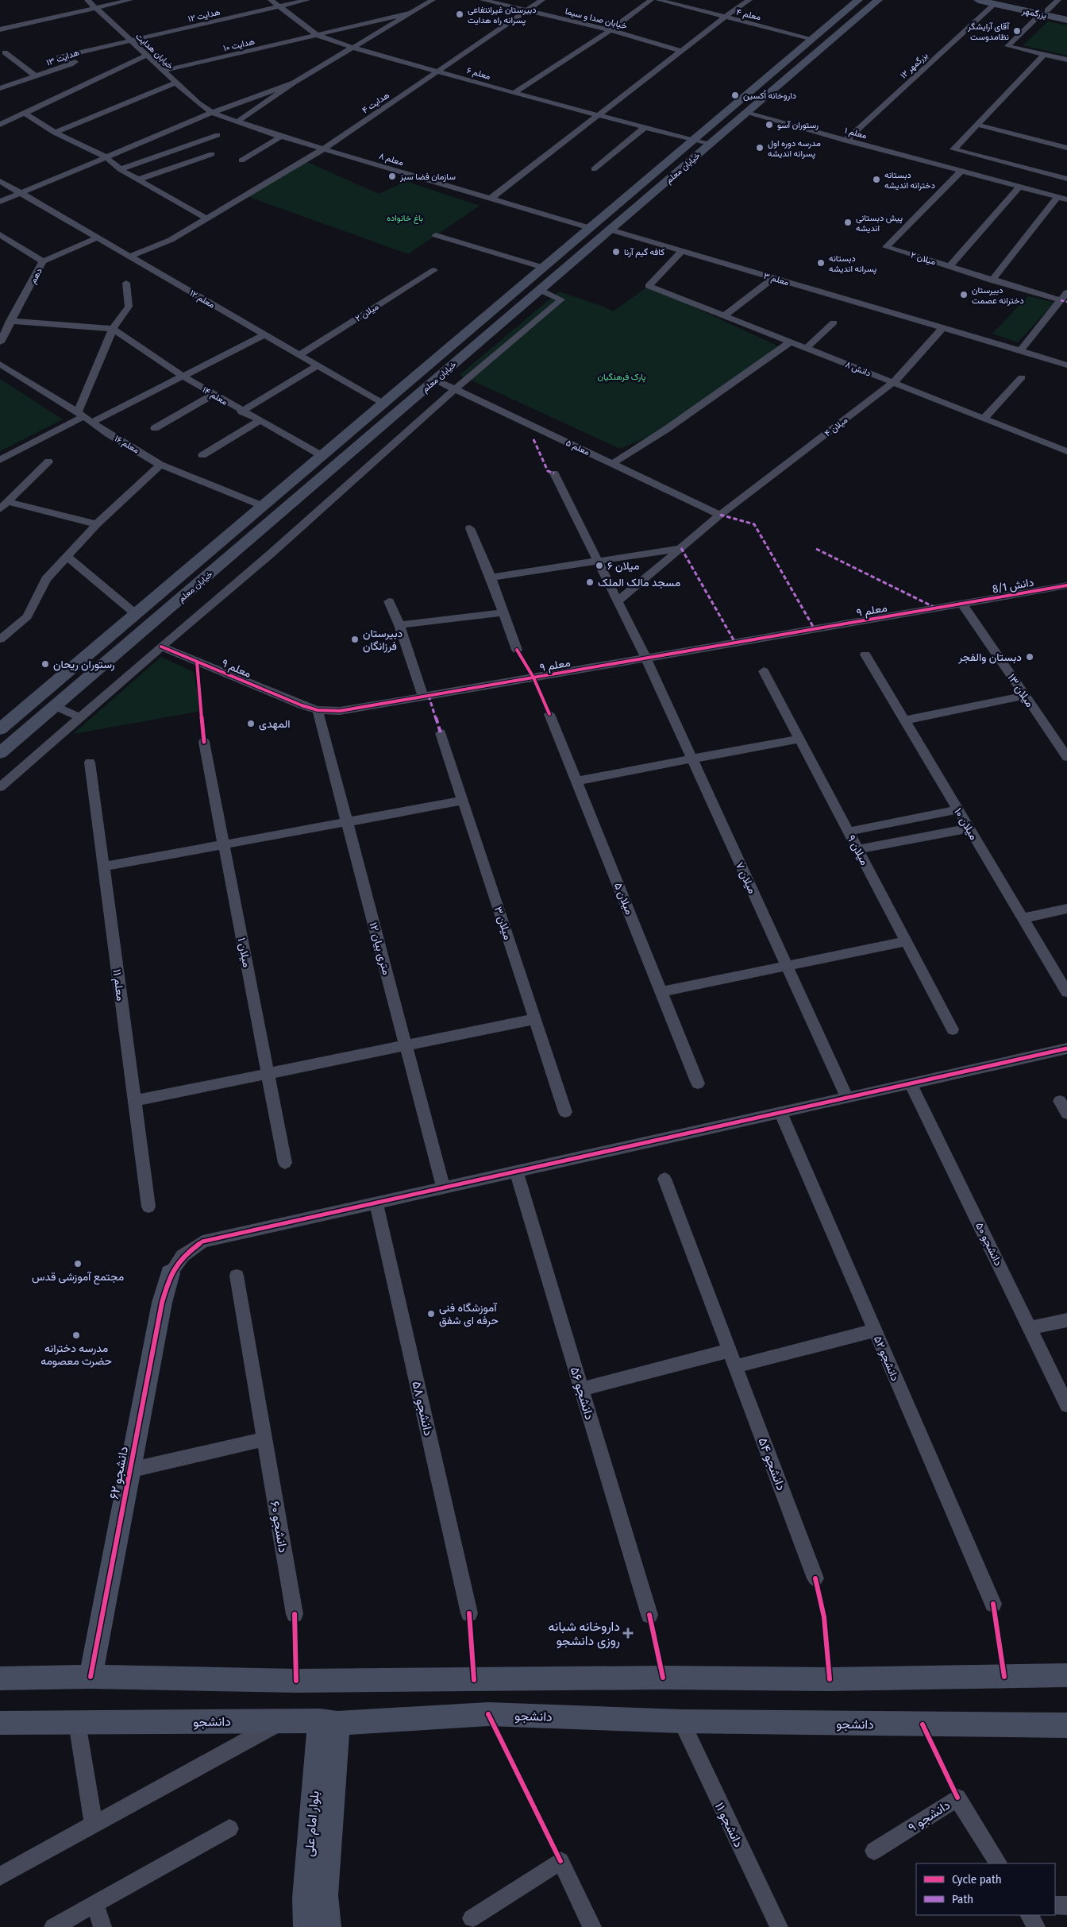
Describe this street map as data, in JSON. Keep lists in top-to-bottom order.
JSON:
{
  "streets": {
    "main road": [
      "بزرگمهر",
      "خیابان معلم",
      "دانشجو ۶۲",
      "دانشجو",
      "بلوار امام علی"
    ],
    "street": [
      "معلم ۴",
      "هدایت ۱۲",
      "خیابان صدا و سیما",
      "هدایت ۱۰",
      "خیابان هدایت",
      "هدایت ۱۳",
      "بزرگمهر ۱۲",
      "معلم ۶",
      "هدایت ۴",
      "معلم ۱",
      "معلم ۸",
      "میلان ۲",
      "دهم",
      "معلم ۳",
      "معلم ۱۲",
      "دانش ۸",
      "معلم ۱۴",
      "میلان ۴",
      "معلم ۱۶",
      "معلم ۵",
      "دانش 8/1",
      "معلم ۹",
      "میلان ۱۳",
      "میلان ۱۰",
      "میلان ۹",
      "میلان ۷",
      "میلان ۵",
      "میلان ۳",
      "۱۲ متری بیان",
      "میلان ۱",
      "معلم ۱۱",
      "دانشجو ۵۰",
      "دانشجو ۵۲",
      "دانشجو ۵۶",
      "دانشجو ۵۸",
      "دانشجو ۵۴",
      "دانشجو ۶۰",
      "دانشجو ۹",
      "دانشجو ۱۱"
    ]
  },
  "crossings": [
    ["بزرگمهر", "بزرگمهر ۱۲"],
    ["معلم ۴", "خیابان معلم"],
    ["هدایت ۱۲", "خیابان هدایت"],
    ["هدایت ۱۲", "هدایت ۱۳"],
    ["هدایت ۱۲", "معلم ۶"],
    ["خیابان صدا و سیما", "هدایت ۴"],
    ["هدایت ۱۰", "خیابان هدایت"],
    ["هدایت ۱۰", "معلم ۶"],
    ["خیابان هدایت", "هدایت ۱۳"],
    ["خیابان هدایت", "معلم ۸"],
    ["بزرگمهر ۱۲", "معلم ۱"],
    ["معلم ۶", "هدایت ۴"],
    ["معلم ۶", "خیابان معلم"],
    ["هدایت ۴", "معلم ۸"],
    ["هدایت ۴", "معلم ۱۲"],
    ["معلم ۱", "خیابان معلم"],
    ["معلم ۱", "میلان ۲"],
    ["معلم ۸", "خیابان معلم"],
    ["خیابان معلم", "معلم ۳"],
    ["خیابان معلم", "معلم ۱۲"],
    ["خیابان معلم", "معلم ۱۴"],
    ["خیابان معلم", "معلم ۱۶"],
    ["خیابان معلم", "معلم ۵"],
    ["میلان ۲", "معلم ۱۲"],
    ["دهم", "معلم ۱۲"],
    ["معلم ۳", "دانش ۸"],
    ["معلم ۳", "میلان ۴"],
    ["دانش ۸", "میلان ۴"],
    ["میلان ۴", "معلم ۵"],
    ["دانش 8/1", "معلم ۹"],
    ["دانش 8/1", "میلان ۱۳"],
    ["معلم ۹", "میلان ۱۳"],
    ["معلم ۹", "میلان ۷"],
    ["معلم ۹", "۱۲ متری بیان"],
    ["دانشجو", "بلوار امام علی"],
    ["دانشجو", "دانشجو ۱۱"]
  ],
  "parks": ["باغ خانواده", "پارک فرهنگیان"],
  "places": {
    "other": [
      "دبیرستان غیرانتفاعی پسرانه راه هدایت",
      "آقای آرایشگر نظامدوست",
      "داروخانه اُکسین",
      "رستوران آسو",
      "مدرسه دوره اول پسرانه اندیشه",
      "سازمان فضا سبز",
      "دبستانه دخترانه اندیشه",
      "پیش دبستانی اندیشه",
      "کافه گیم آرنا",
      "دبستانه پسرانه اندیشه",
      "دبیرستان دخترانه عصمت",
      "میلان ۶",
      "مسجد مالک الملک",
      "دبیرستان فرزانگان",
      "دبستان والفجر",
      "رستوران ریحان",
      "المهدی",
      "مجتمع آموزشی قدس",
      "آموزشگاه فنی حرفه ای شفق",
      "مدرسه دخترانه حضرت معصومه"
    ],
    "health": ["داروخانه شبانه روزی دانشجو"]
  },
  "legend": ["Cycle path", "Path"]
}
